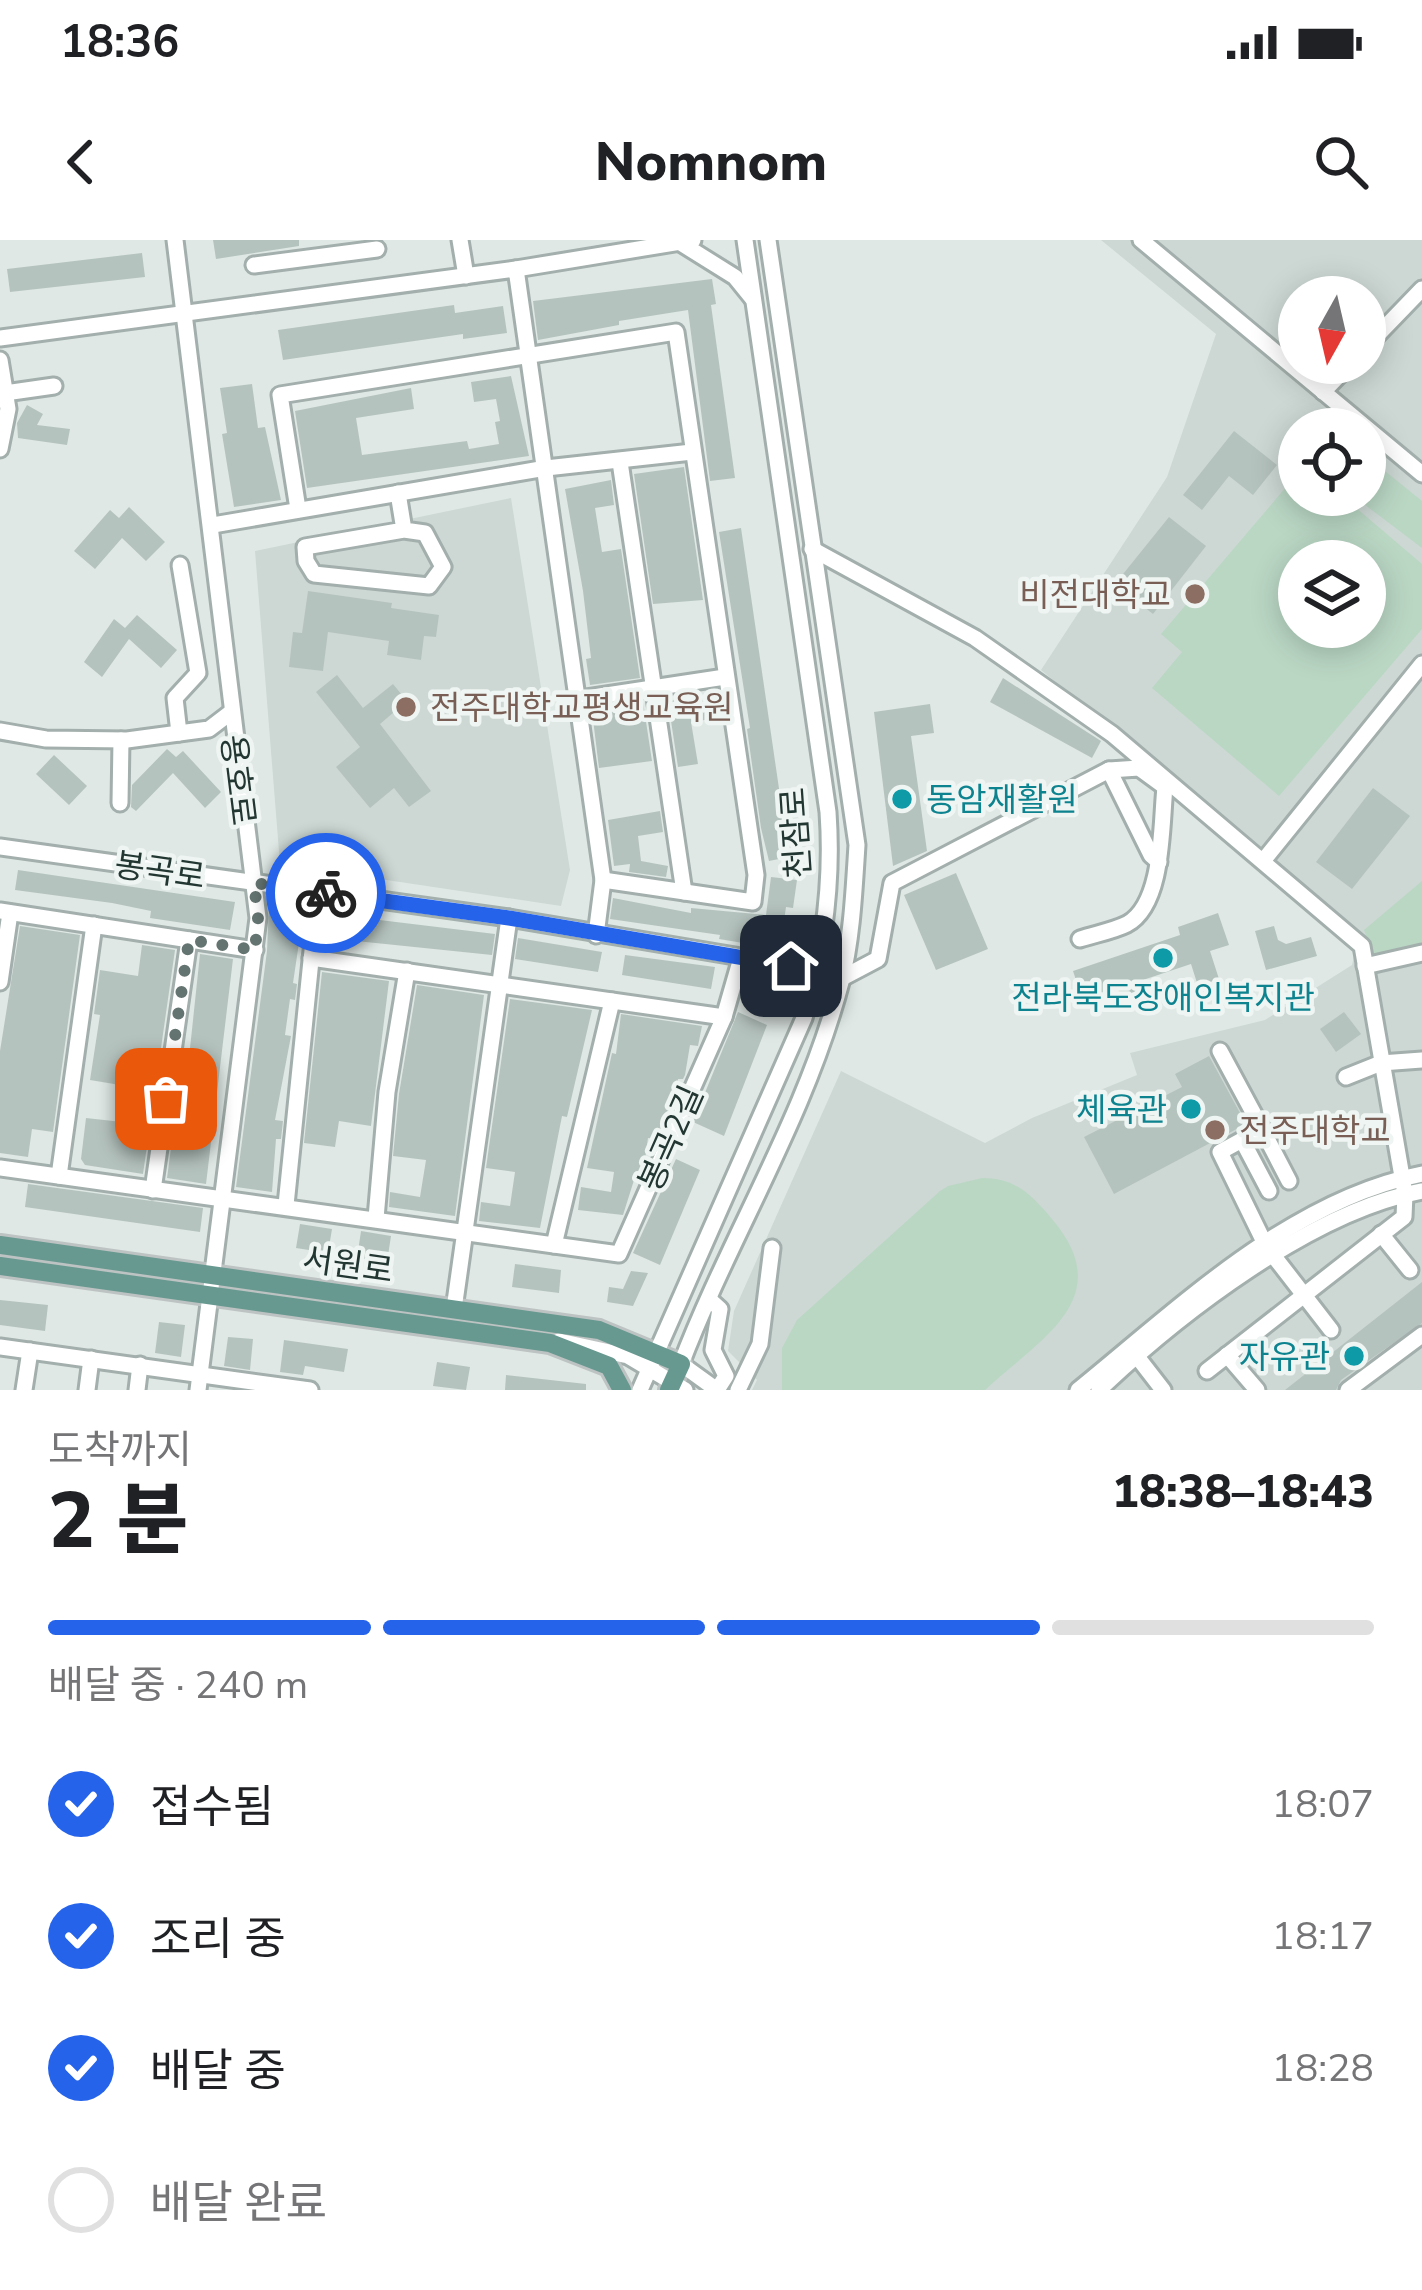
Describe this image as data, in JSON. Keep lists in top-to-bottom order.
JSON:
{
  "streets": {
    "main road": ["서원로"],
    "street": [
      "용호로",
      "천잠로",
      "봉곡로",
      "봉곡2길"
    ]
  },
  "crossings": [
    ["용호로", "봉곡로"],
    ["용호로", "봉곡2길"],
    ["용호로", "서원로"],
    ["천잠로", "봉곡로"],
    ["천잠로", "서원로"],
    ["봉곡로", "봉곡2길"]
  ],
  "places": [
    "비전대학교",
    "전주대학교평생교육원",
    "동암재활원",
    "전라북도장애인복지관",
    "체육관",
    "전주대학교",
    "자유관"
  ],
  "north": "bottom",
  "page": {
    "status": "18:36",
    "header": "Nomnom",
    "heading": ["2 분", "도착까지", "18:38–18:43"],
    "bar": "배달 중 · 240 m",
    "list": [
      ["접수됨", "18:07"],
      ["조리 중", "18:17"],
      ["배달 중", "18:28"],
      "배달 완료"
    ]
  }
}
